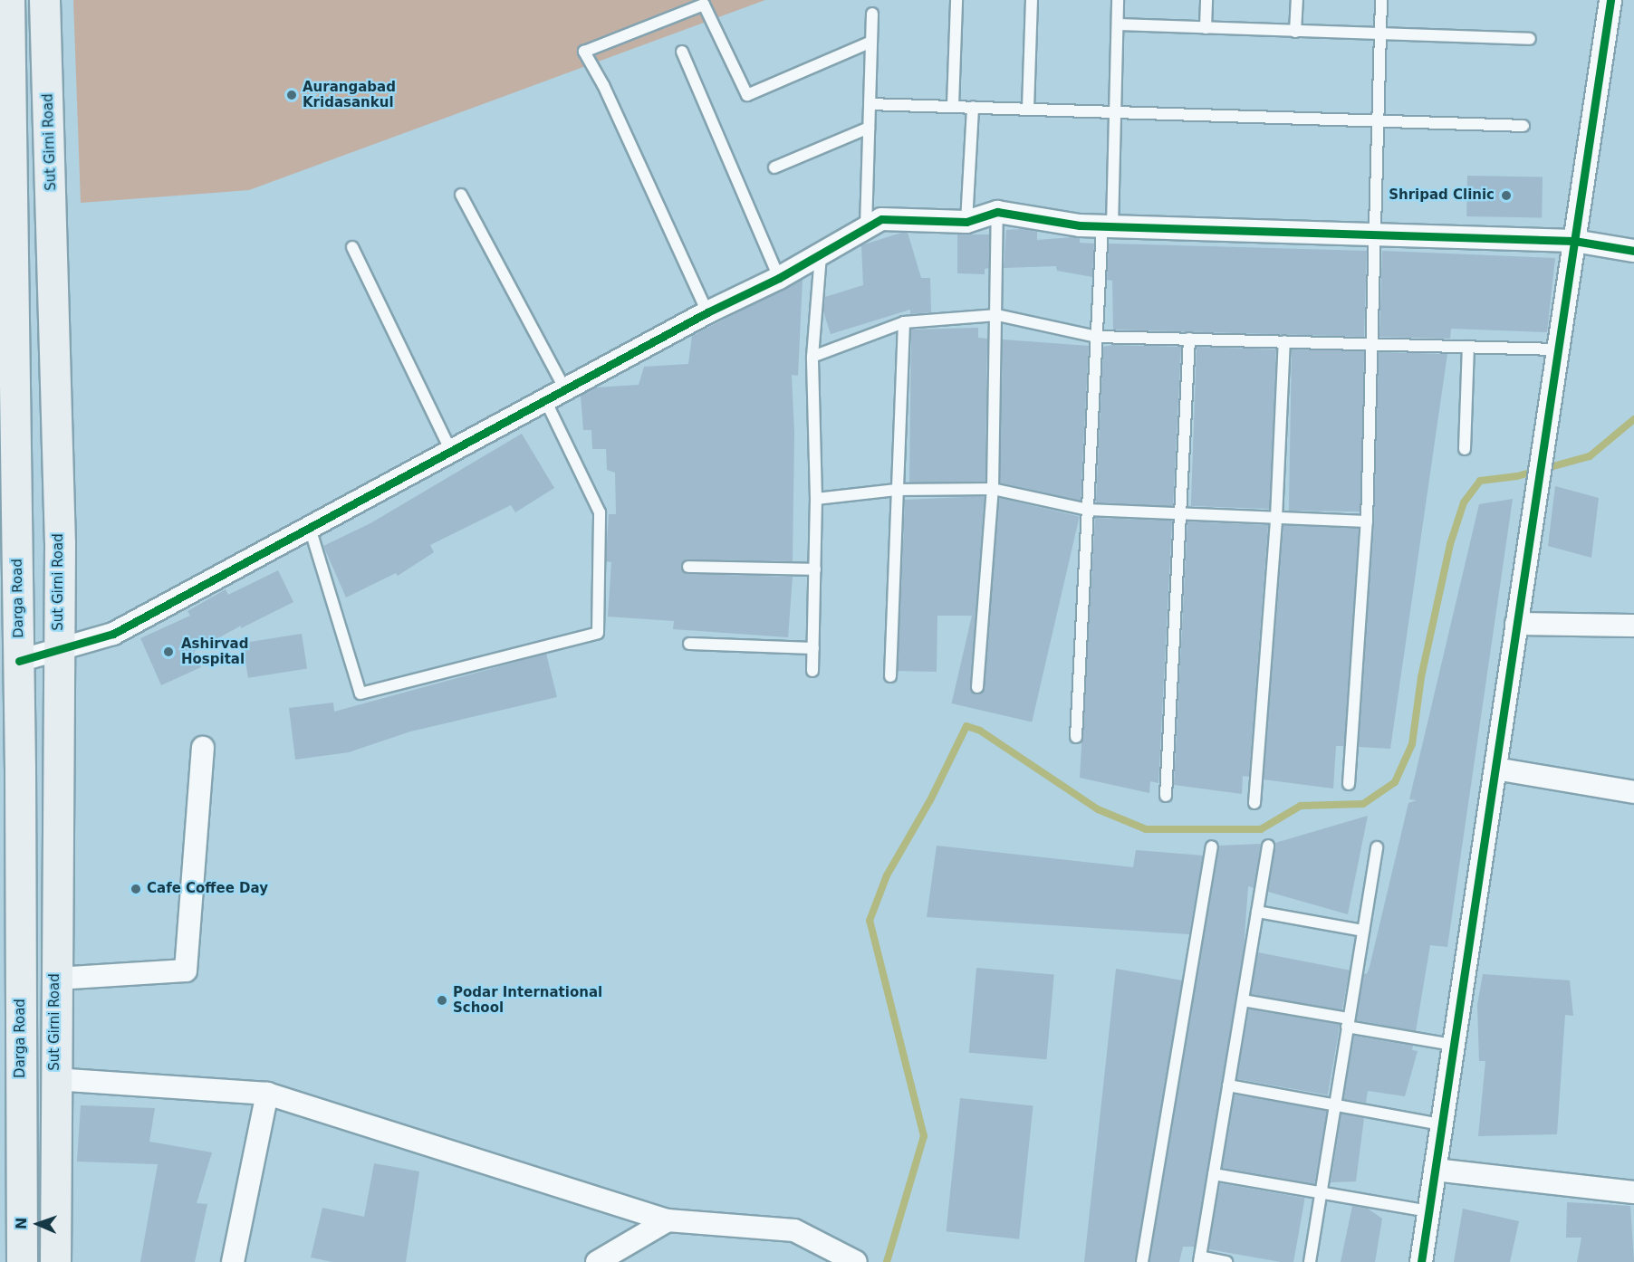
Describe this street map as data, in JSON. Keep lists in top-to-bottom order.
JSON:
{
  "streets": {
    "main road": ["Sut Girni Road", "Darga Road"]
  },
  "places": [
    "Aurangabad Kridasankul",
    "Shripad Clinic",
    "Ashirvad Hospital",
    "Cafe Coffee Day",
    "Podar International School"
  ],
  "north": "left"
}
